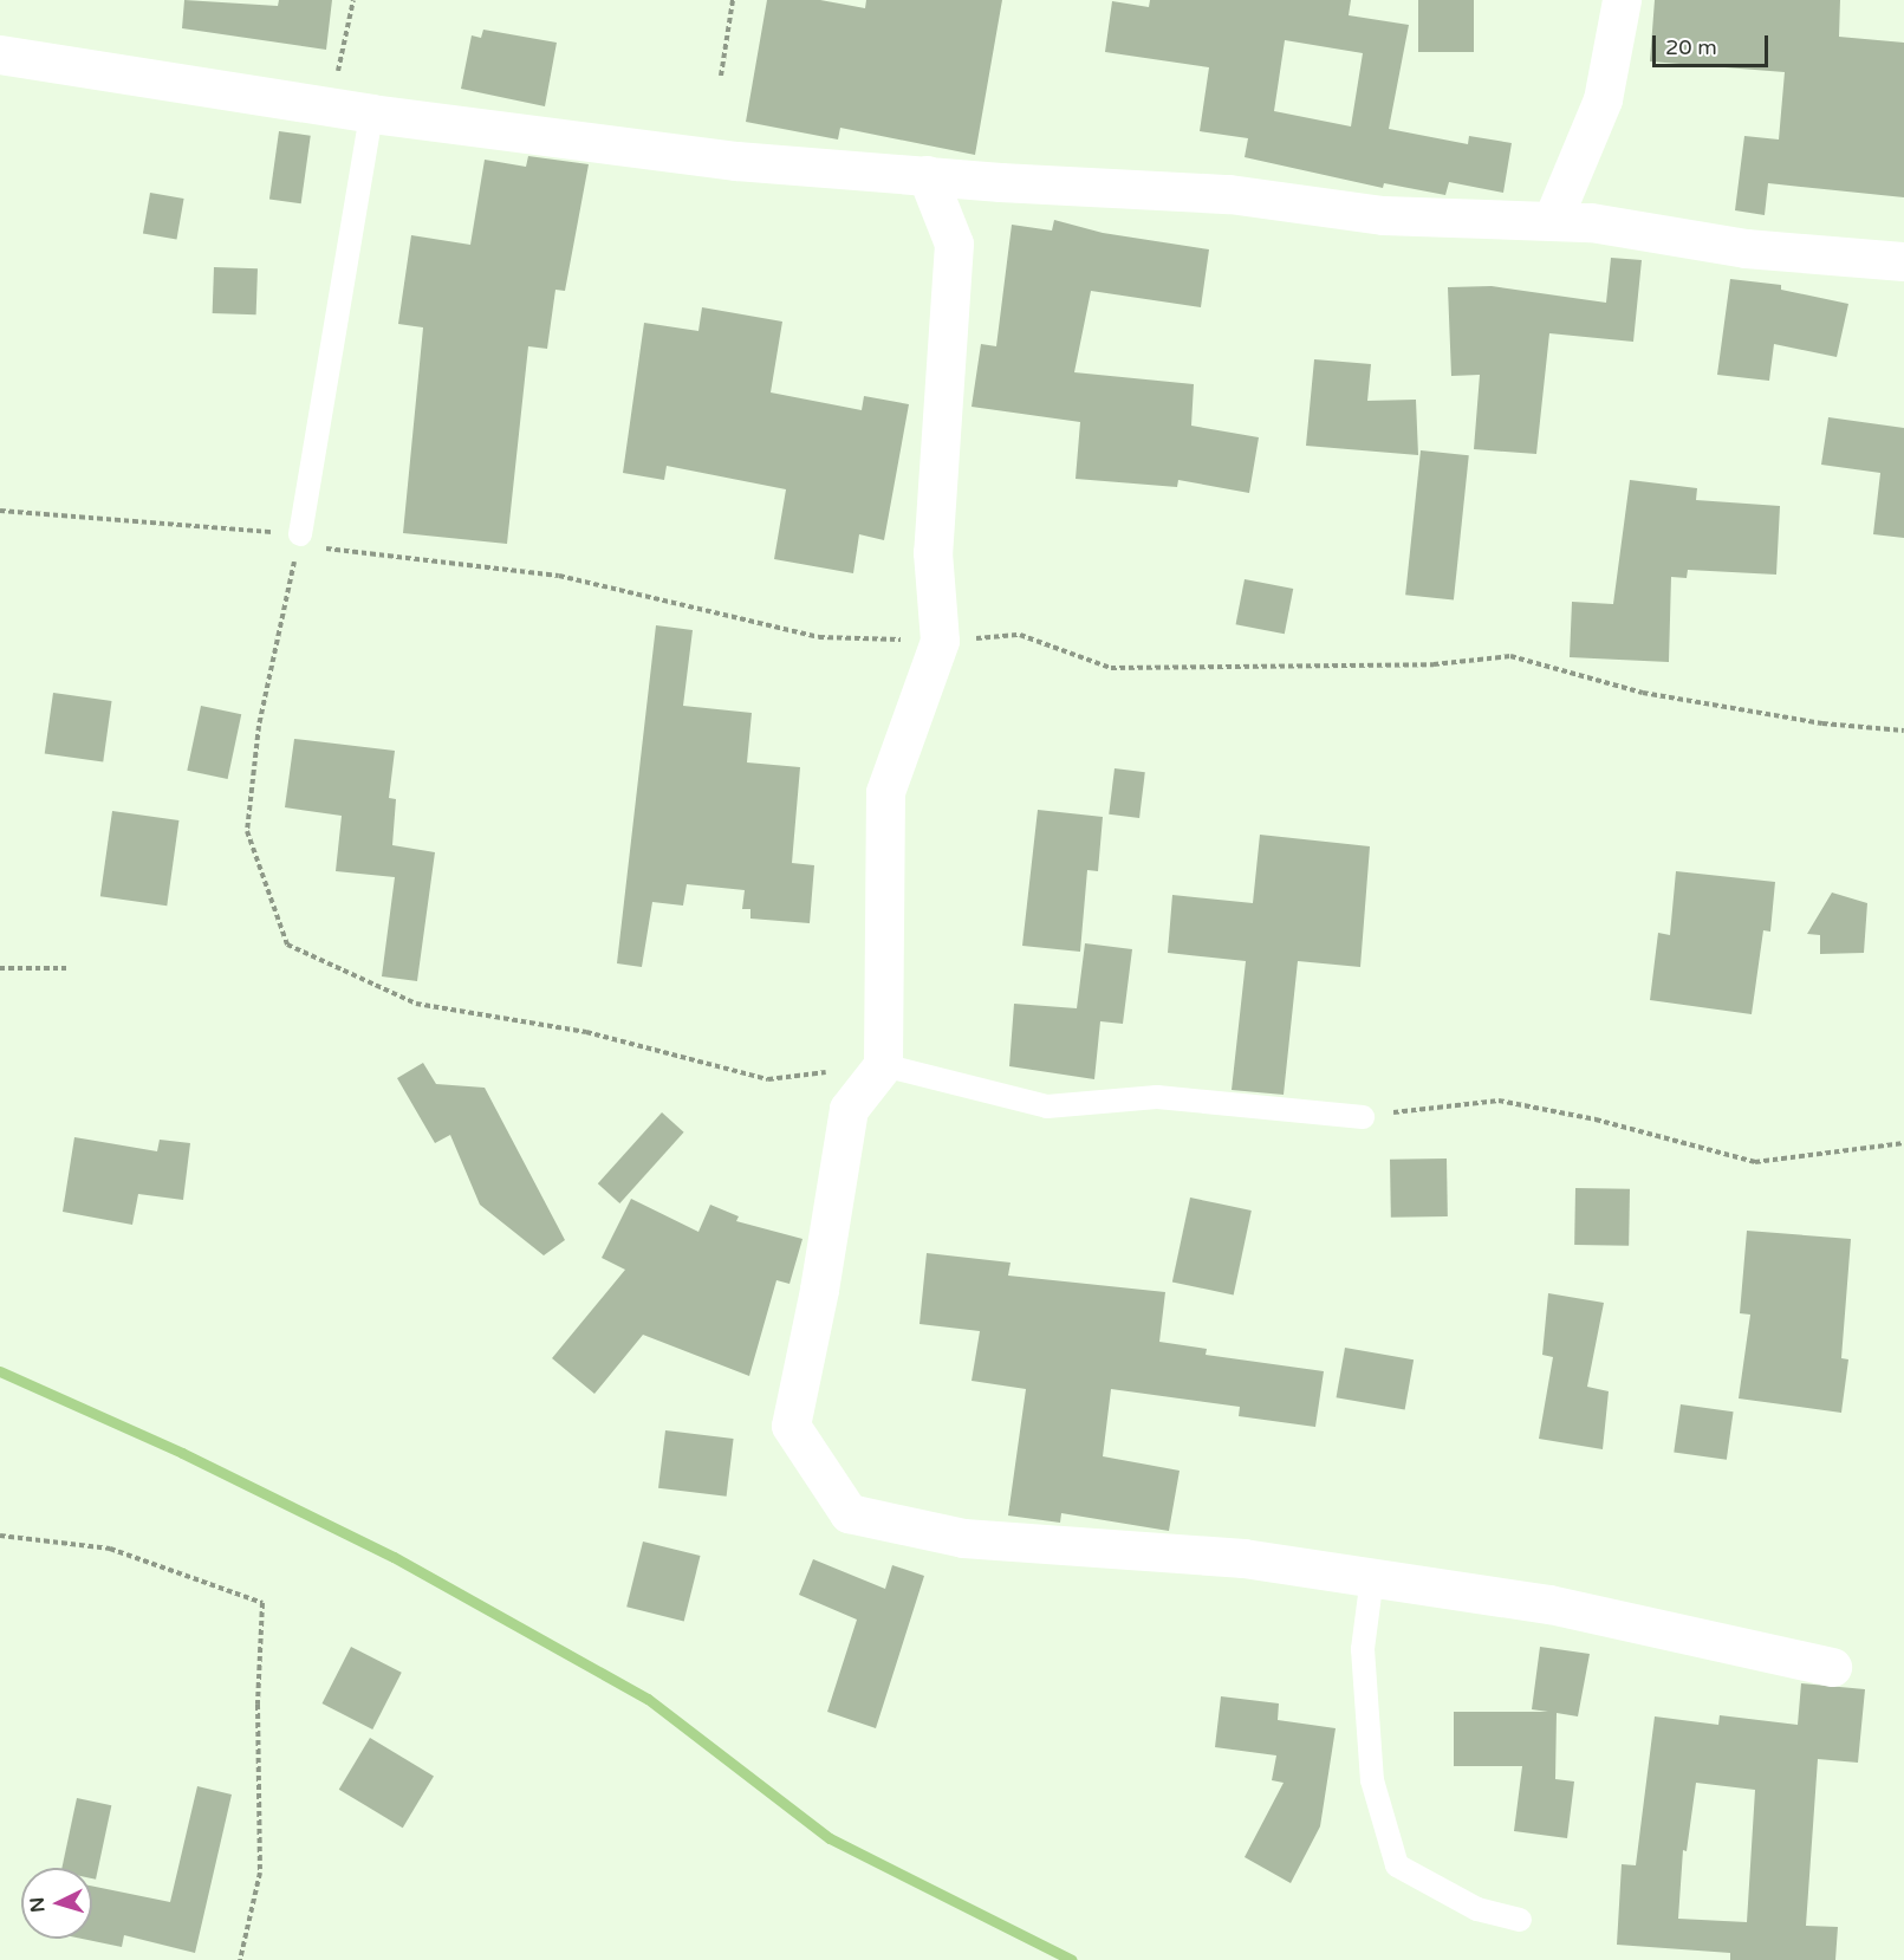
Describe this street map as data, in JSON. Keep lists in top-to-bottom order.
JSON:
{
  "scale_bar": "20 m",
  "north": "left"
}
